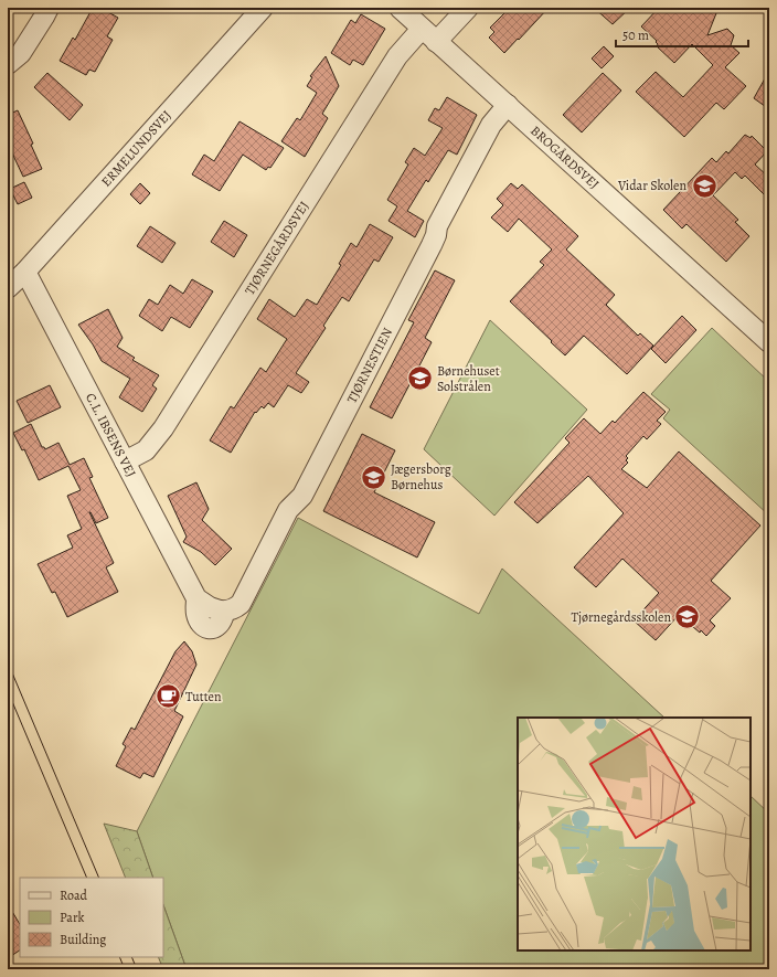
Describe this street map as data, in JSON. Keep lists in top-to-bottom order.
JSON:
{
  "streets": {
    "street": [
      "ERMELUNDSVEJ",
      "BROGÅRDSVEJ",
      "TJØRNEGÅRDSVEJ",
      "TJØRNESTIEN",
      "C.L. IBSENS VEJ"
    ]
  },
  "crossings": [
    ["ERMELUNDSVEJ", "C.L. IBSENS VEJ"],
    ["BROGÅRDSVEJ", "TJØRNEGÅRDSVEJ"],
    ["BROGÅRDSVEJ", "TJØRNESTIEN"],
    ["TJØRNEGÅRDSVEJ", "C.L. IBSENS VEJ"],
    ["TJØRNESTIEN", "C.L. IBSENS VEJ"]
  ],
  "places": {
    "school or university": [
      "Vidar Skolen",
      "Børnehuset Solstrålen",
      "Jægersborg Børnehus",
      "Tjørnegårdsskolen"
    ],
    "cafe": ["Tutten"]
  },
  "legend": ["Road", "Park", "Building"],
  "scale_bar": "50 m"
}
